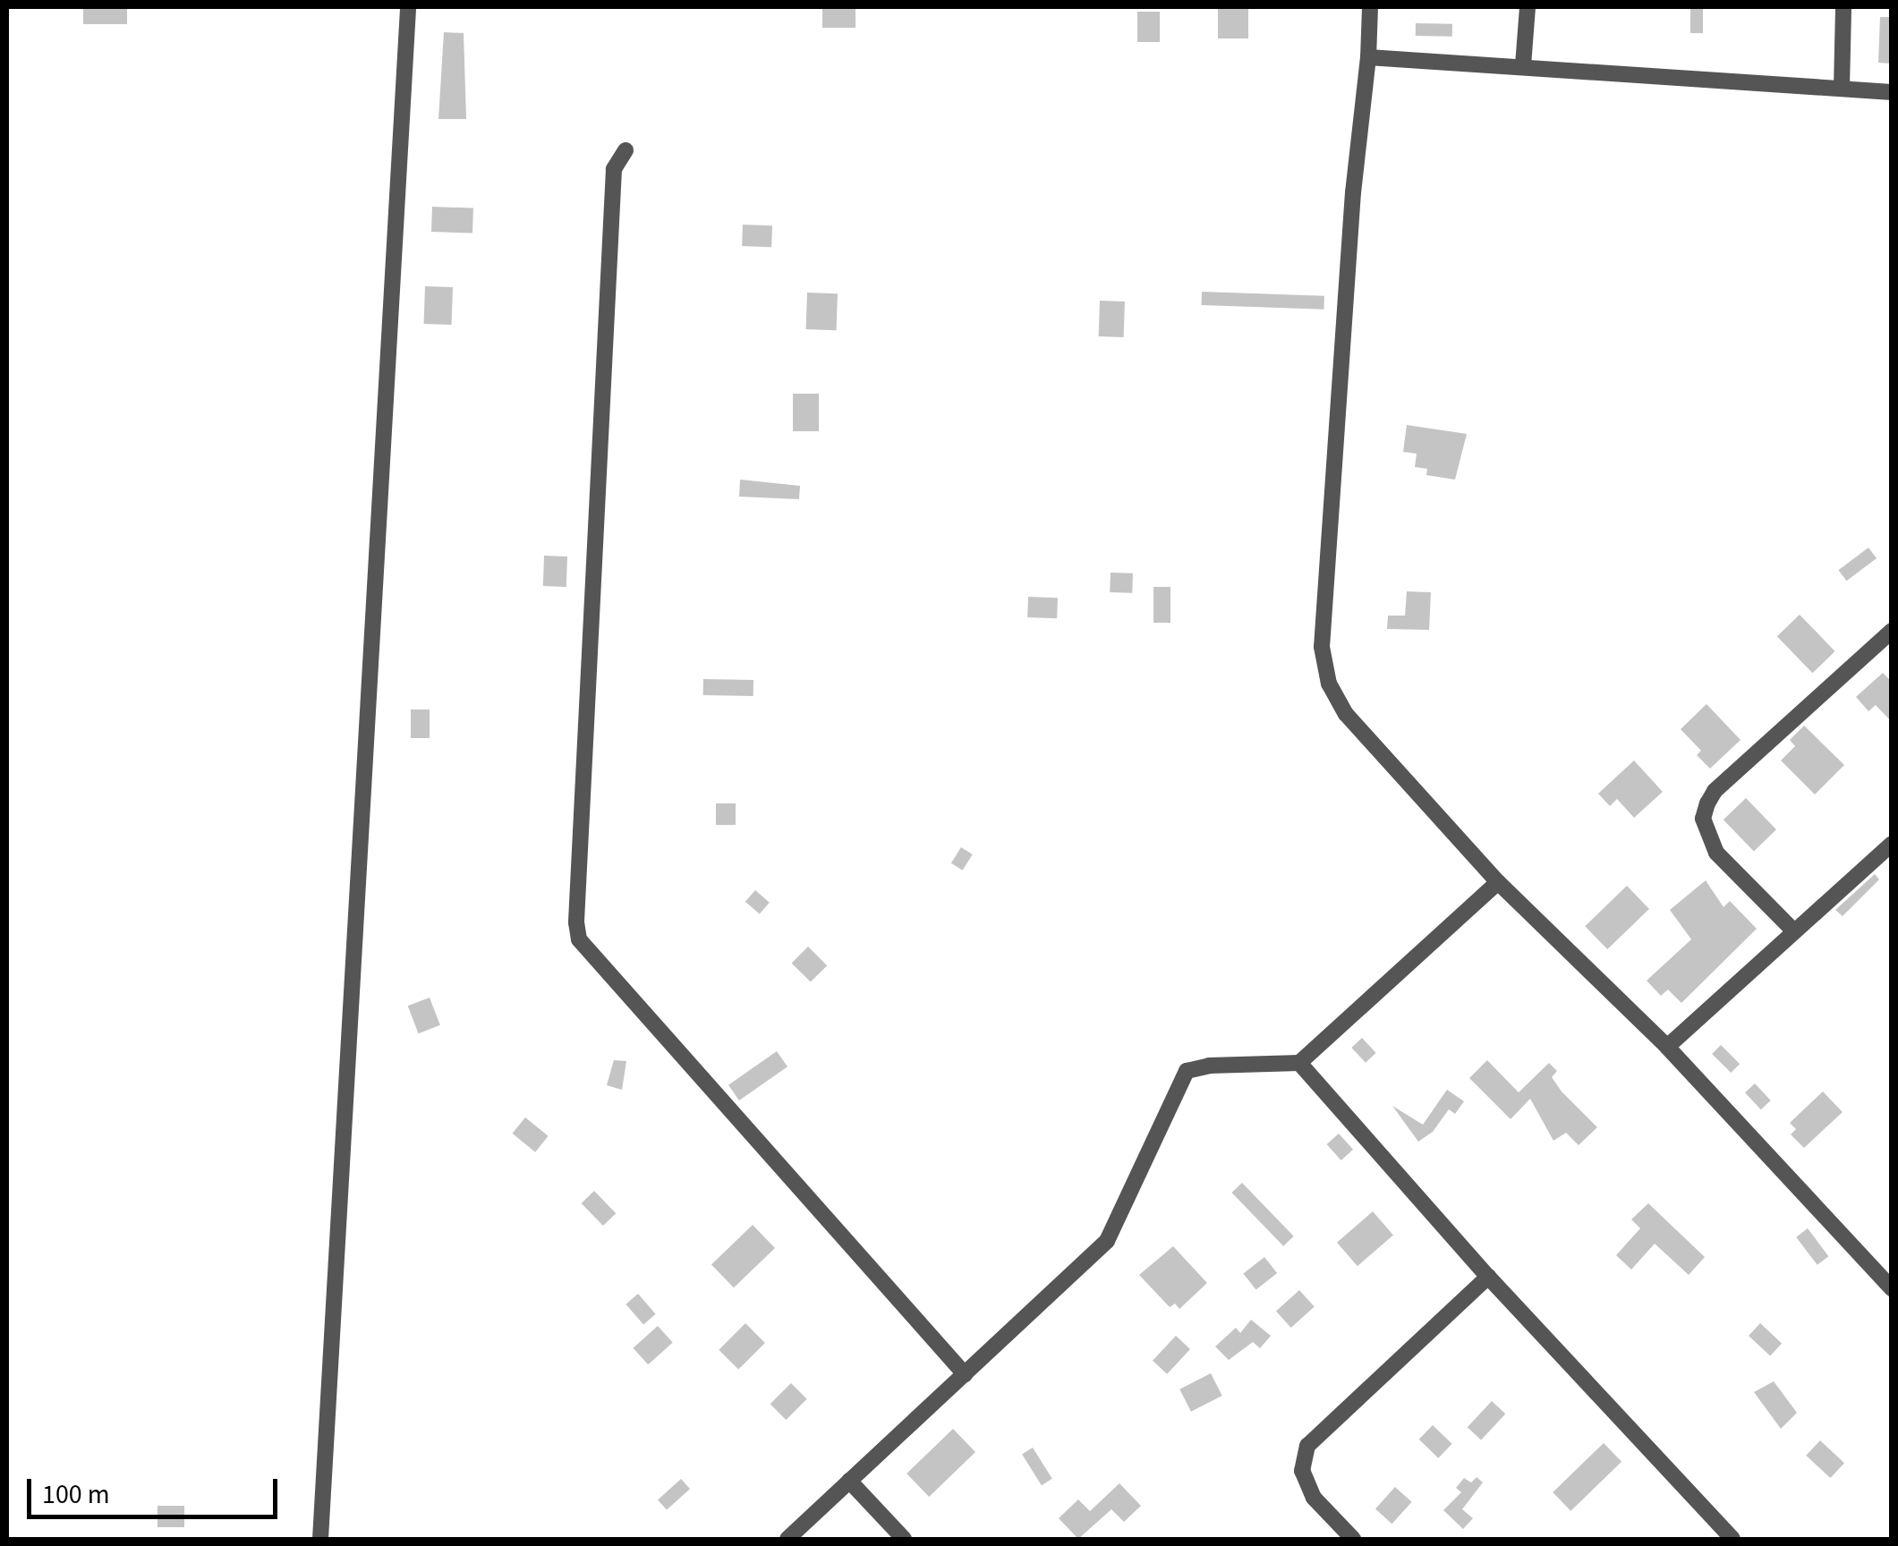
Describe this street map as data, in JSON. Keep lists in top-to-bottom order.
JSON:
{
  "scale_bar": "100 m"
}
